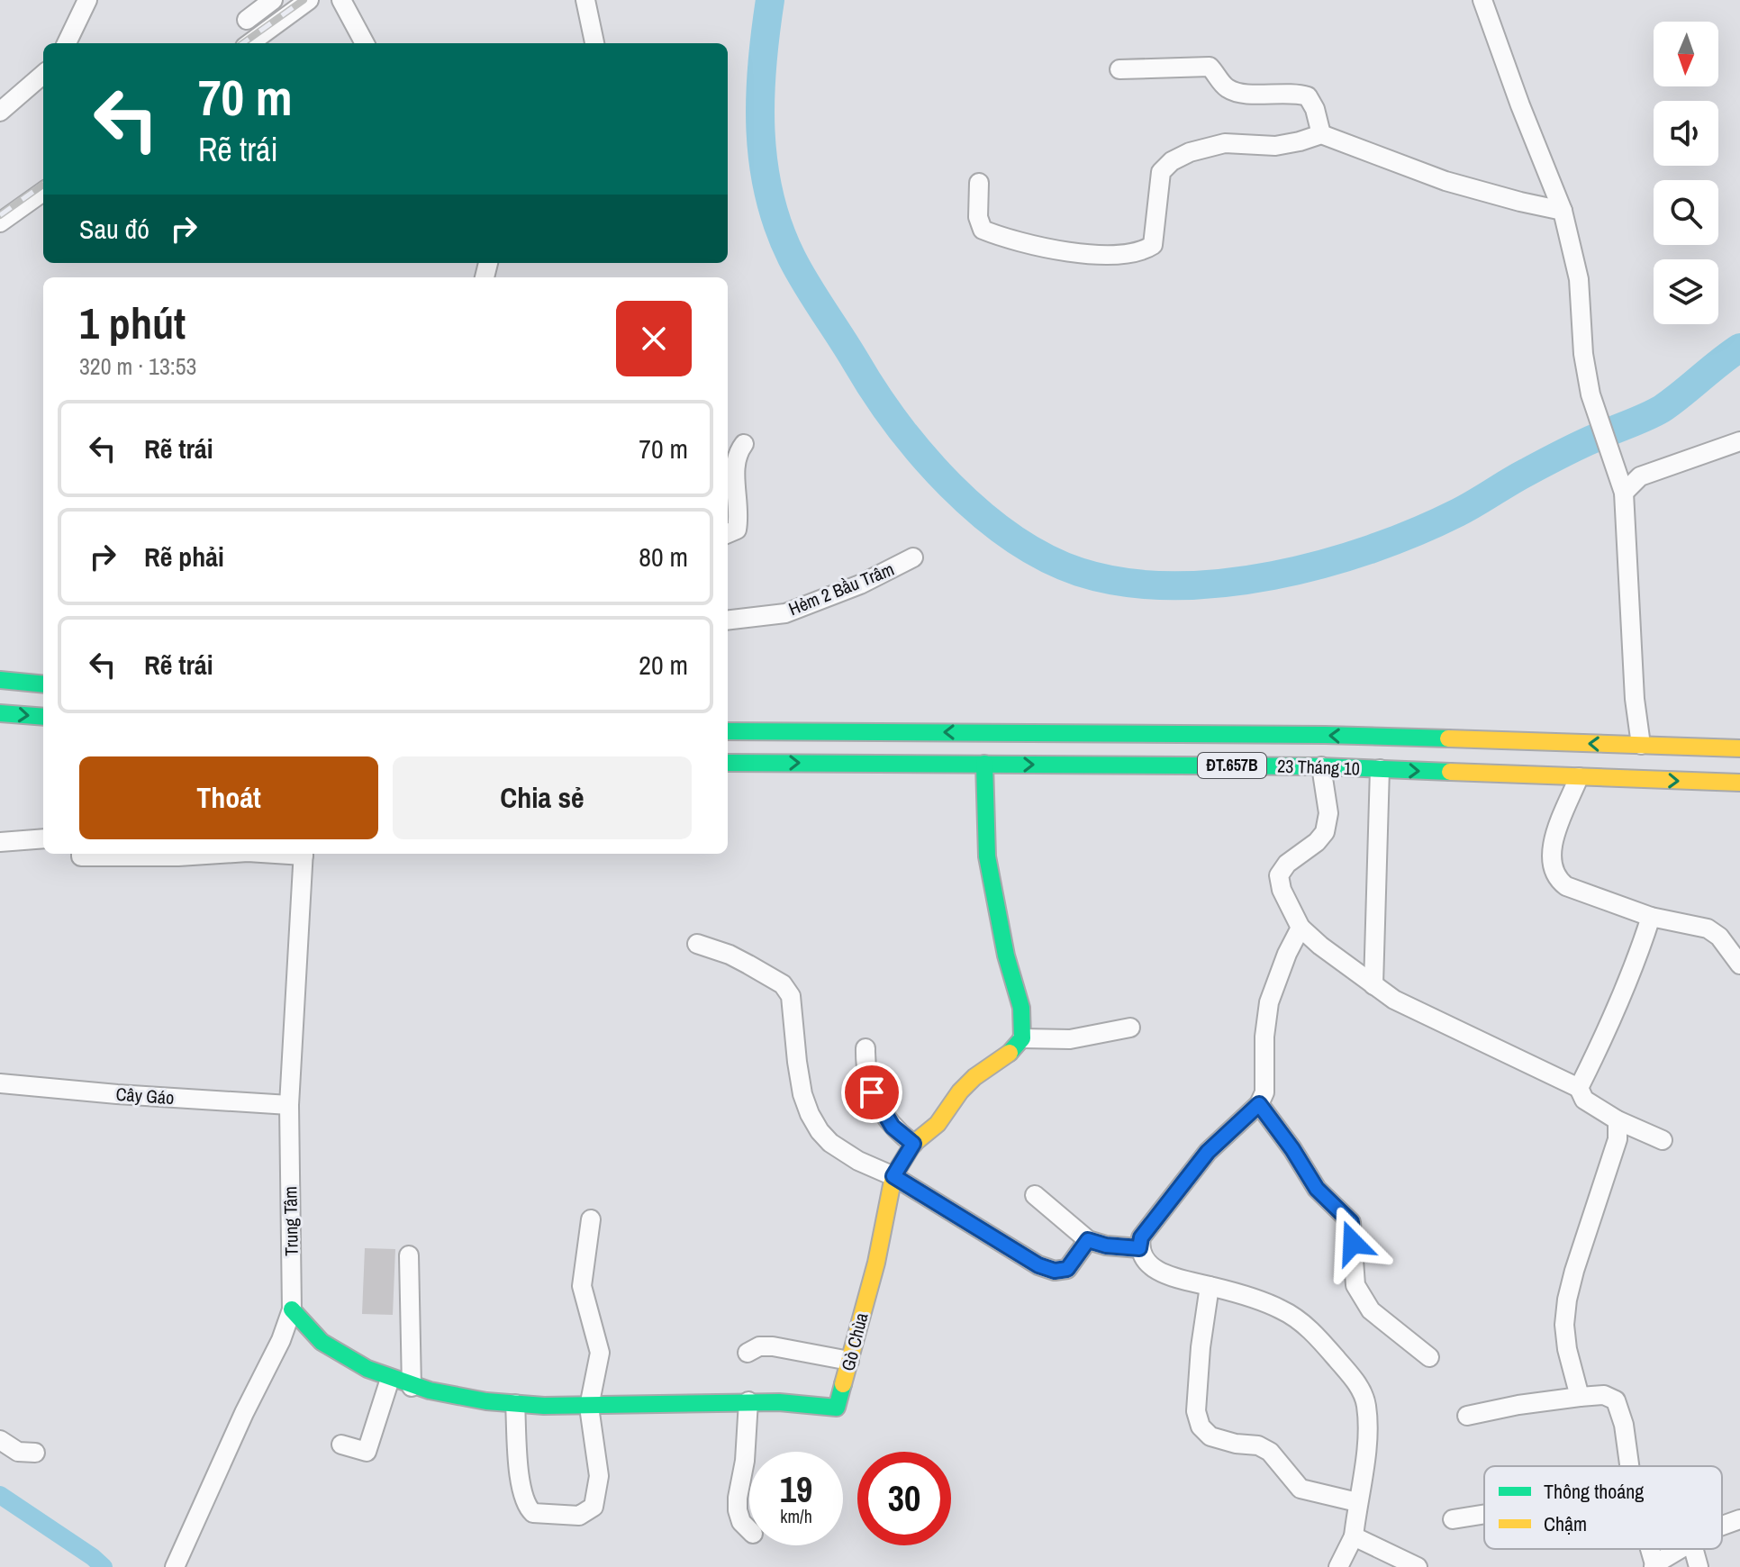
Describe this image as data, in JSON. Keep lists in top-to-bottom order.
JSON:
{
  "streets": {
    "main road": ["ĐT.657B", "23 Tháng 10", "Gò Chùa"],
    "street": ["Hẻm 2 Bầu Trâm", "Cây Gáo", "Trung Tâm"]
  },
  "crossings": [
    ["Cây Gáo", "Trung Tâm"],
    ["Trung Tâm", "Gò Chùa"]
  ],
  "legend": ["Thông thoáng", "Chậm"],
  "north": "bottom",
  "page": {
    "turn": ["70 m", "Rẽ trái"],
    "then": "Sau đó",
    "heading": ["1 phút", "320 m · 13:53"],
    "list": [
      {
        "name": "Rẽ trái",
        "value": "70 m"
      },
      {
        "name": "Rẽ phải",
        "value": "80 m"
      },
      {
        "name": "Rẽ trái",
        "value": "20 m"
      }
    ],
    "buttons": ["Thoát", "Chia sẻ"],
    "speed": "19 km/h",
    "limit": "30"
  }
}
